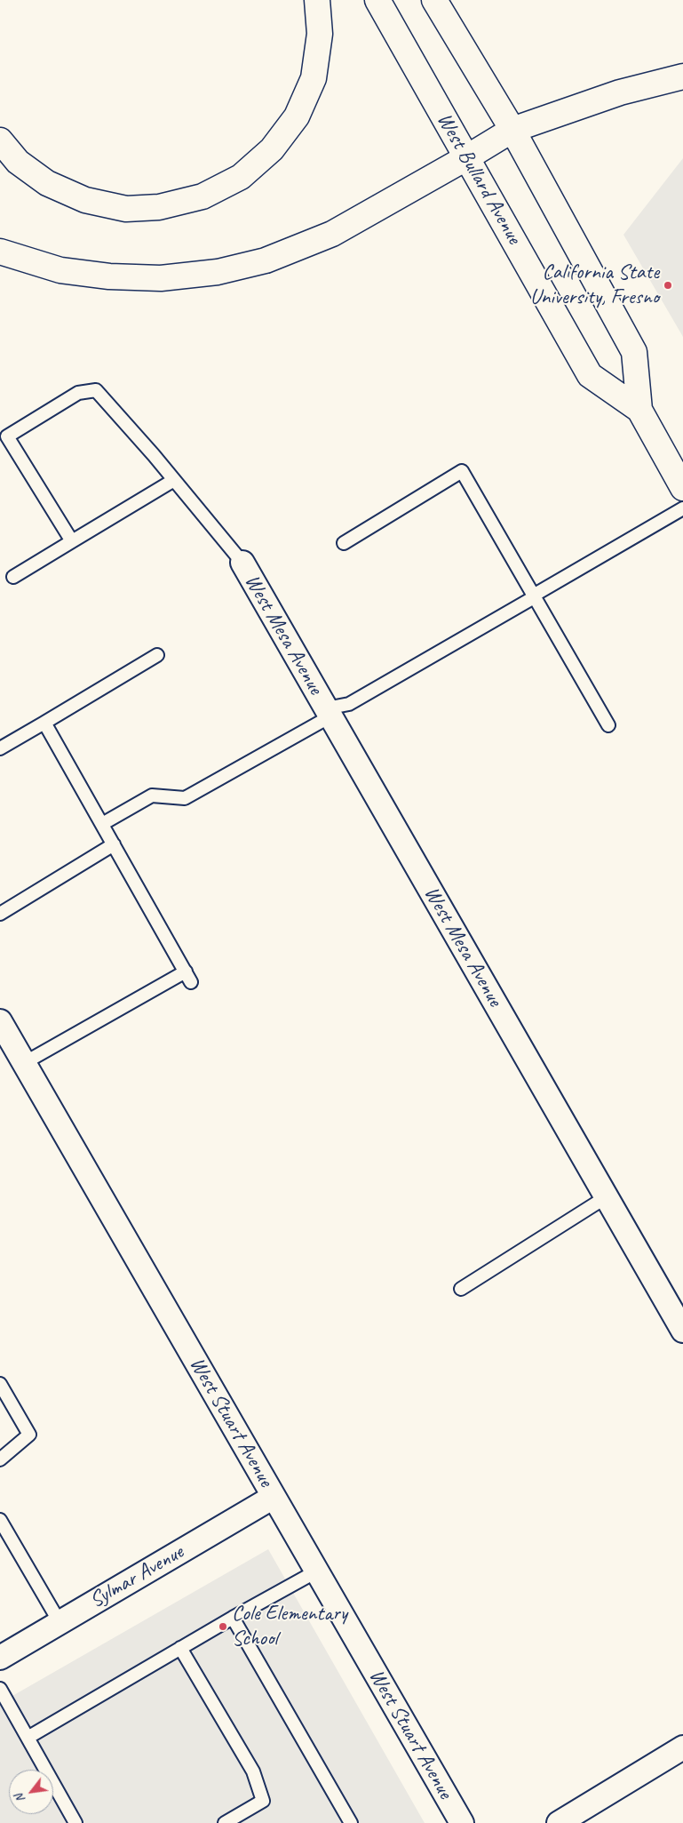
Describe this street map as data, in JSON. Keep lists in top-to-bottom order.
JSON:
{
  "streets": {
    "main road": ["West Bullard Avenue"],
    "street": ["West Mesa Avenue", "West Stuart Avenue", "Sylmar Avenue"]
  },
  "crossings": [
    ["West Stuart Avenue", "Sylmar Avenue"]
  ],
  "places": ["California State University, Fresno", "Cole Elementary School"],
  "north": "bottom left"
}
